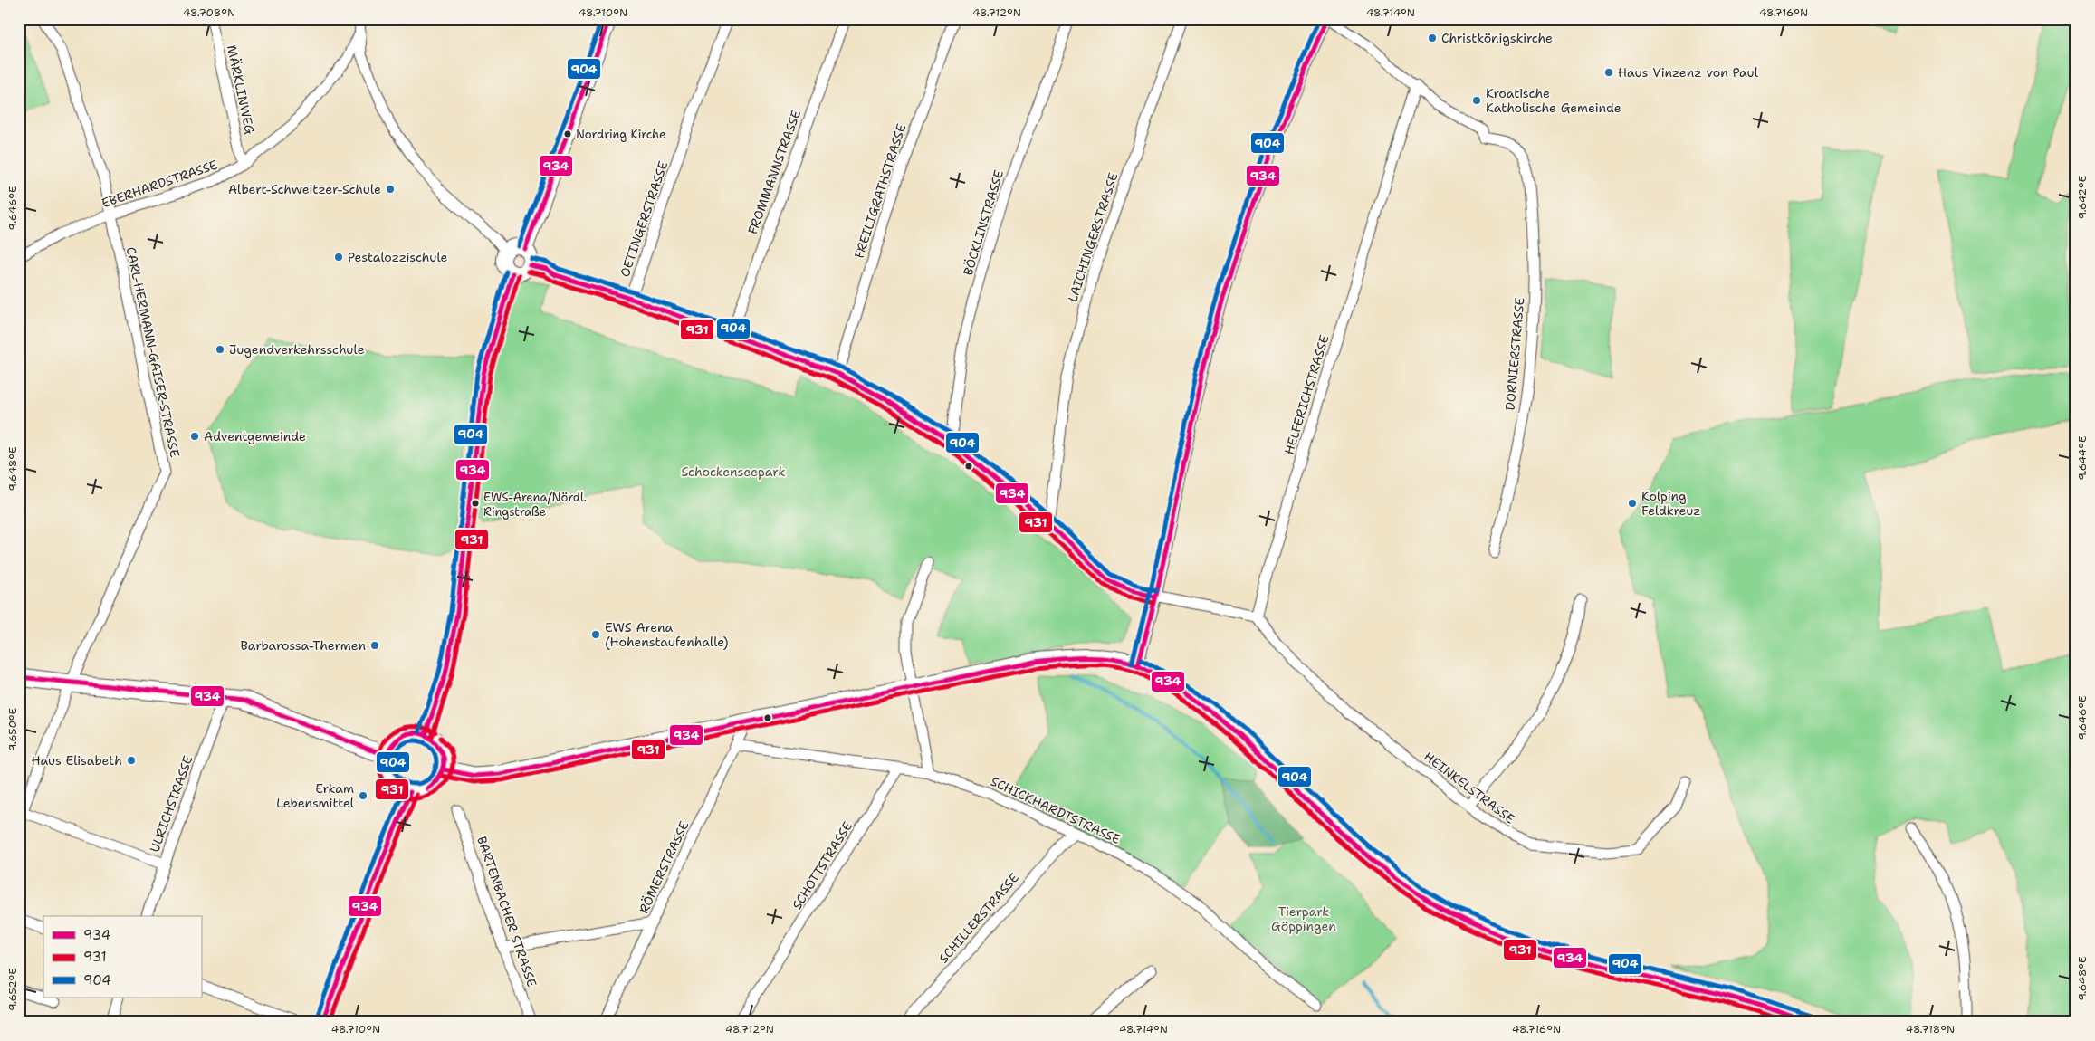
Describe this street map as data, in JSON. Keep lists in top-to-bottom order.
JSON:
{
  "streets": {
    "street": [
      "MÄRKLINWEG",
      "FROMMANNSTRASSE",
      "EBERHARDSTRASSE",
      "FREILIGRATHSTRASSE",
      "OETINGERSTRASSE",
      "BÖCKLINSTRASSE",
      "LAICHINGERSTRASSE",
      "CARL-HERMANN-GAISER-STRASSE",
      "DORNIERSTRASSE",
      "HELFERICHSTRASSE",
      "HEINKELSTRASSE",
      "ULRICHSTRASSE",
      "SCHICKHARDTSTRASSE",
      "SCHOTTSTRASSE",
      "RÖMERSTRASSE",
      "BARTENBACHER STRASSE",
      "SCHILLERSTRASSE"
    ]
  },
  "crossings": [
    ["MÄRKLINWEG", "EBERHARDSTRASSE"],
    ["EBERHARDSTRASSE", "CARL-HERMANN-GAISER-STRASSE"],
    ["DORNIERSTRASSE", "HELFERICHSTRASSE"],
    ["HELFERICHSTRASSE", "HEINKELSTRASSE"],
    ["SCHICKHARDTSTRASSE", "SCHOTTSTRASSE"],
    ["SCHICKHARDTSTRASSE", "RÖMERSTRASSE"],
    ["SCHICKHARDTSTRASSE", "SCHILLERSTRASSE"]
  ],
  "parks": ["Schockenseepark", "Tierpark Göppingen"],
  "places": [
    "Christkönigskirche",
    "Haus Vinzenz von Paul",
    "Kroatische Katholische Gemeinde",
    "Nordring Kirche",
    "Albert-Schweitzer-Schule",
    "Pestalozzischule",
    "Jugendverkehrsschule",
    "Adventgemeinde",
    "EWS-Arena/Nördl. Ringstraße",
    "Kolping Feldkreuz",
    "EWS Arena (Hohenstaufenhalle)",
    "Barbarossa-Thermen",
    "Haus Elisabeth",
    "Erkam Lebensmittel"
  ],
  "lines": ["transit line 934", "transit line 904", "transit line 931"],
  "legend": ["934", "931", "904"],
  "coordinates": [
    "48.708°N",
    "48.710°N",
    "48.712°N",
    "48.714°N",
    "48.716°N",
    "9.642°E",
    "9.646°E",
    "9.644°E",
    "9.648°E",
    "9.650°E",
    "9.652°E",
    "48.718°N"
  ]
}
